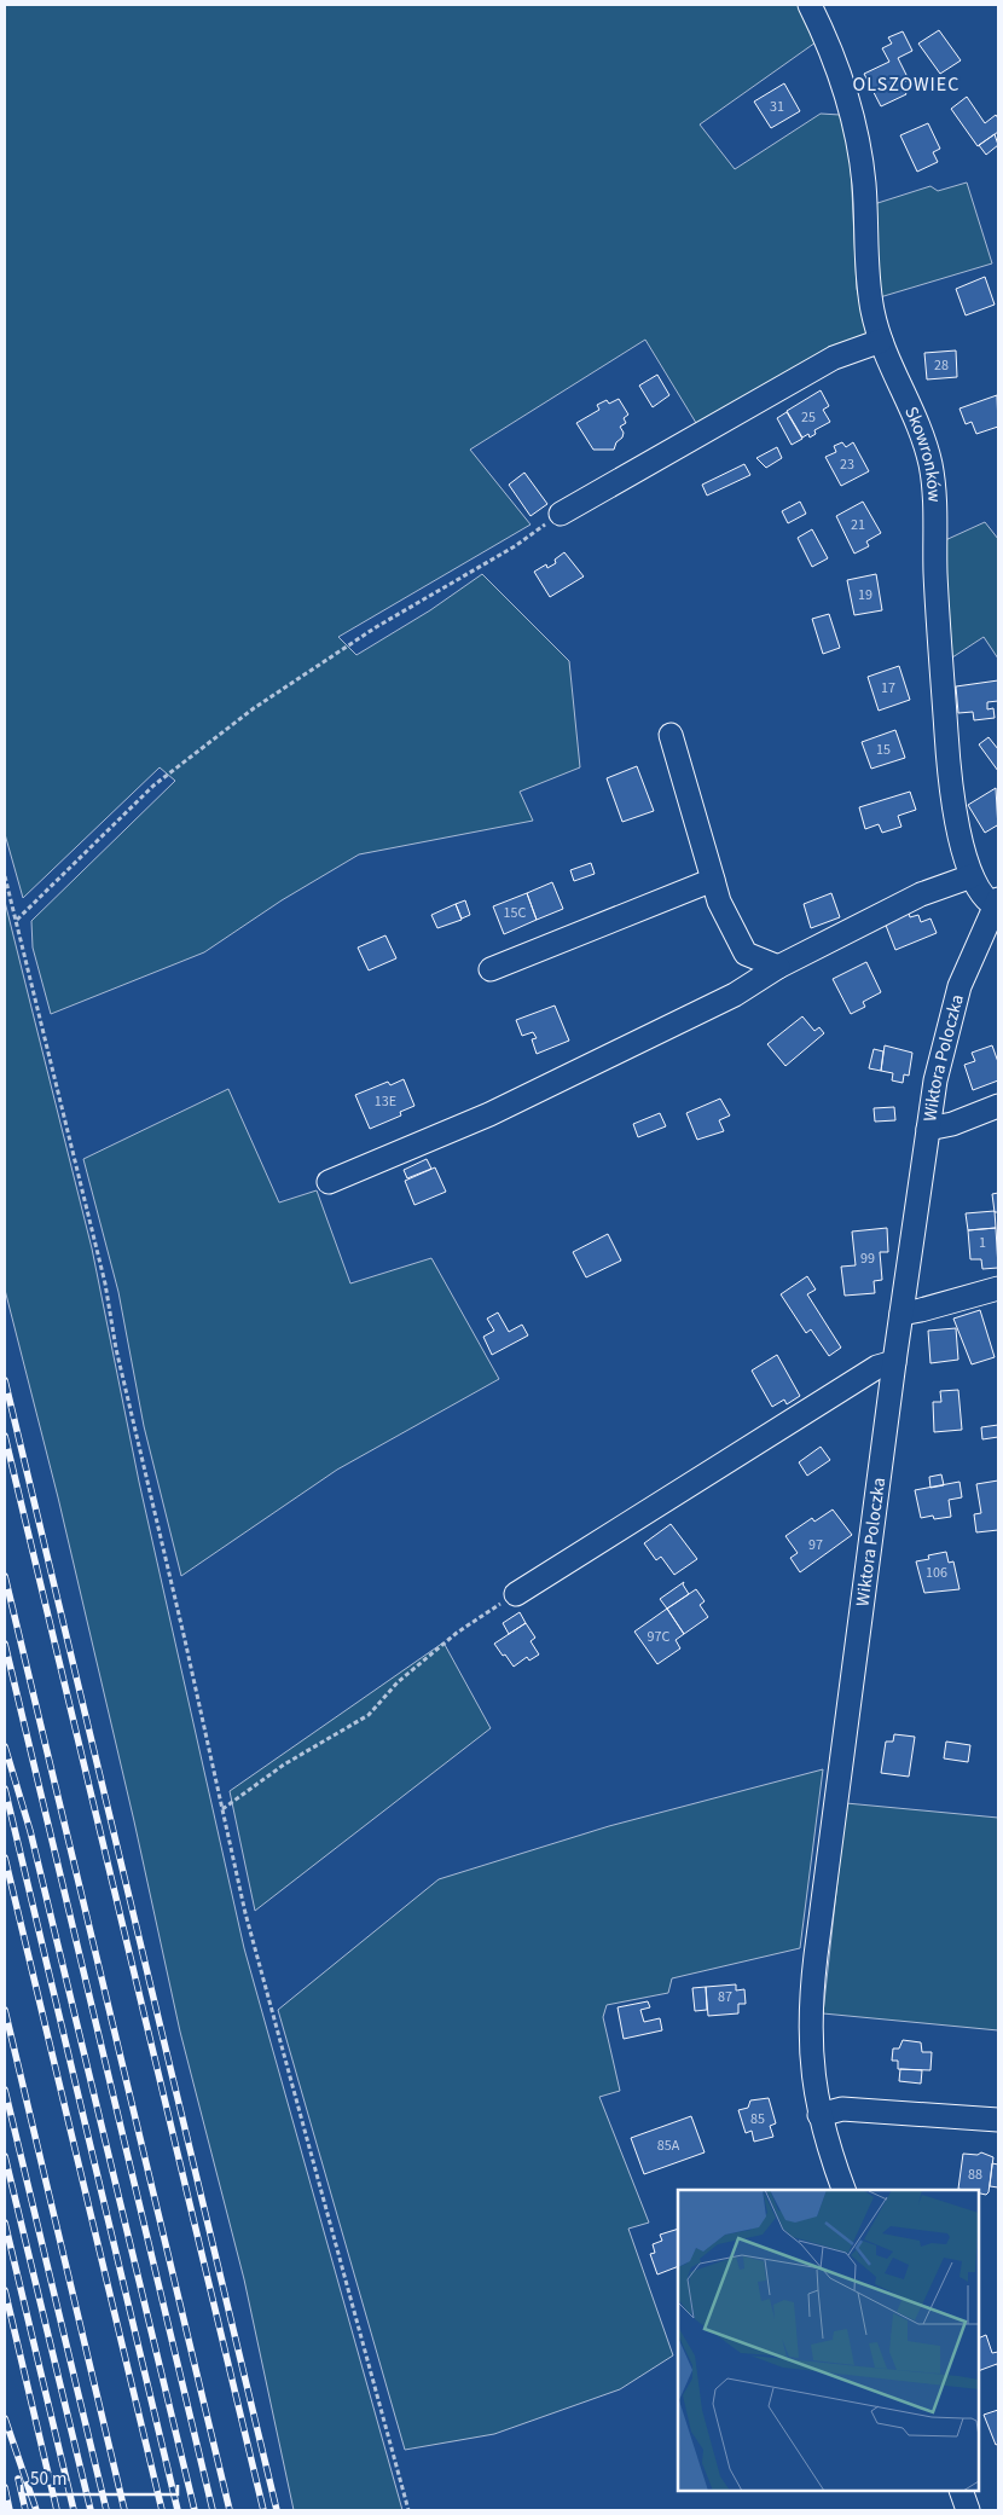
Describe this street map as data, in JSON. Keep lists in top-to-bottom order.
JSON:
{
  "streets": {
    "street": ["Skowronków", "Wiktora Poloczka"]
  },
  "crossings": [
    ["Skowronków", "Wiktora Poloczka"]
  ],
  "districts": ["OLSZOWIEC"],
  "house_numbers": [
    "31",
    "28",
    "25",
    "23",
    "21",
    "19",
    "17",
    "15",
    "15C",
    "13E",
    "1",
    "99",
    "97",
    "106",
    "97C",
    "87",
    "85",
    "85A",
    "88"
  ],
  "scale_bar": "50 m"
}
